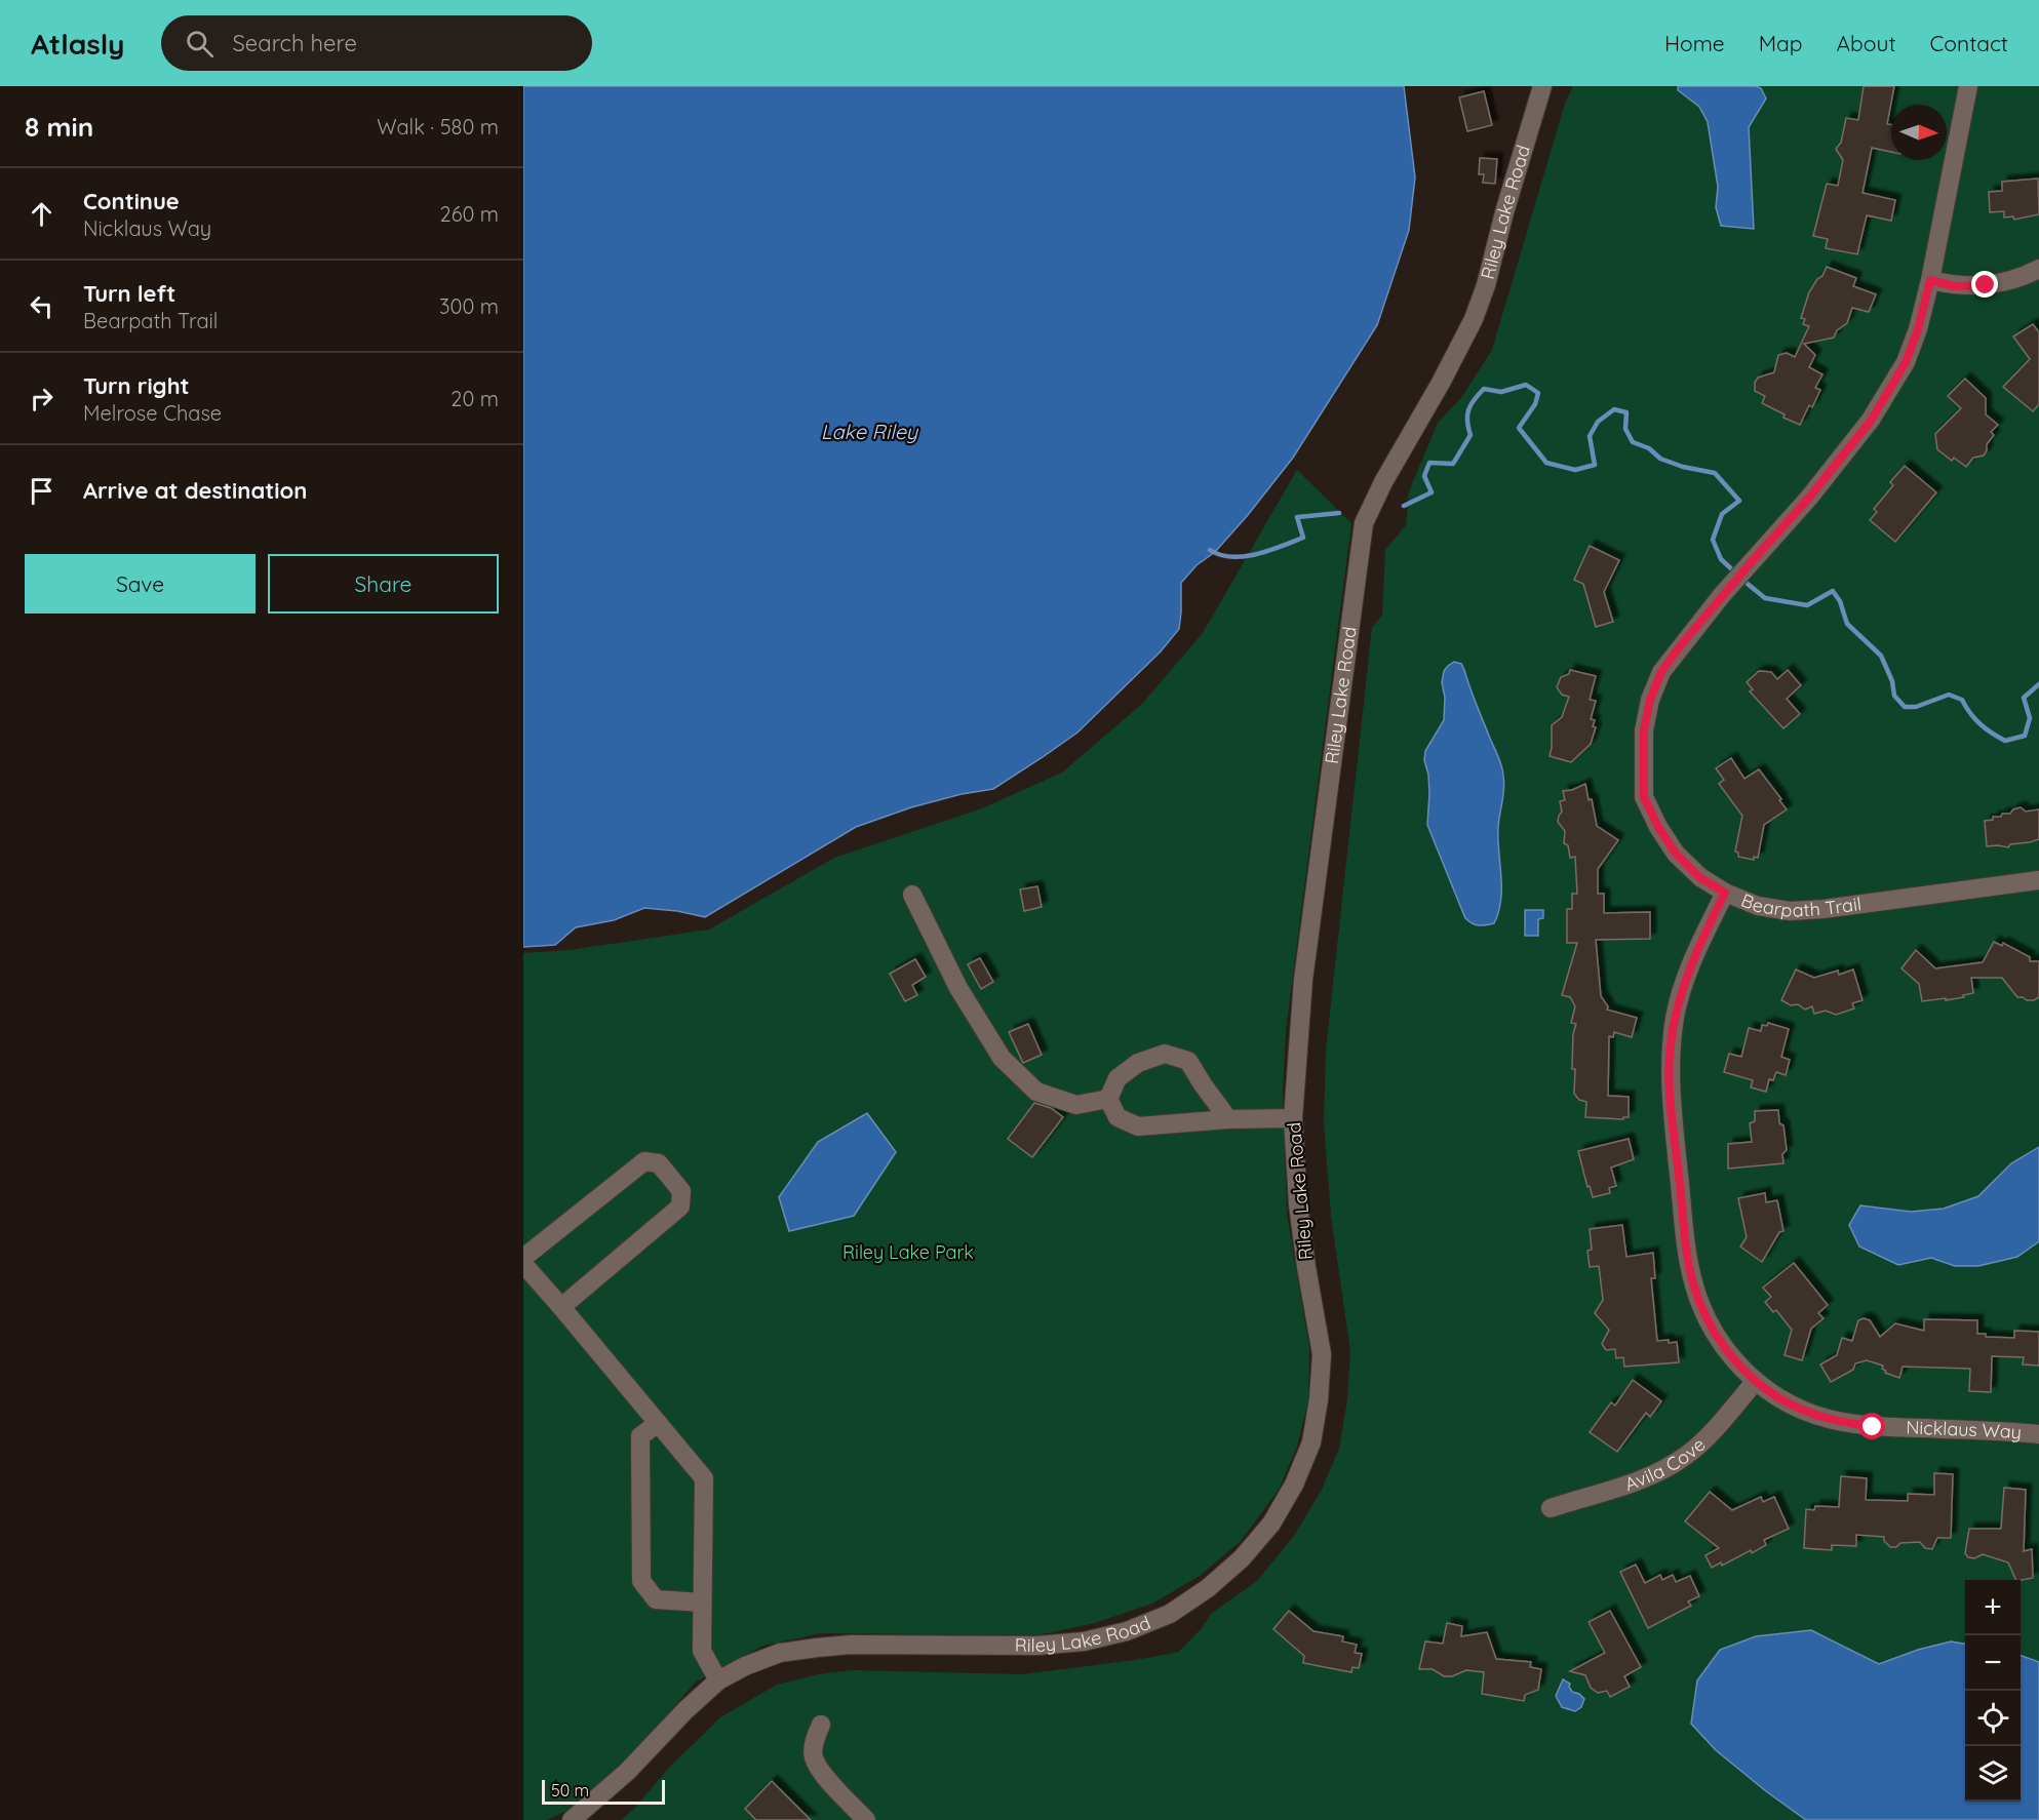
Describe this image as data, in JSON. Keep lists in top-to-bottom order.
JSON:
{
  "streets": {
    "street": [
      "Riley Lake Road",
      "Bearpath Trail",
      "Nicklaus Way",
      "Avila Cove"
    ]
  },
  "crossings": [
    ["Bearpath Trail", "Nicklaus Way"],
    ["Nicklaus Way", "Avila Cove"]
  ],
  "water": ["Lake Riley"],
  "parks": ["Riley Lake Park"],
  "scale_bar": "50 m",
  "north": "right",
  "page": {
    "header": "Atlasly",
    "search": "Search here",
    "nav": [
      "Home",
      "Map",
      "About",
      "Contact"
    ],
    "heading": ["8 min", "Walk · 580 m"],
    "list": [
      ["Continue", "Nicklaus Way", "260 m"],
      ["Turn left", "Bearpath Trail", "300 m"],
      ["Turn right", "Melrose Chase", "20 m"],
      "Arrive at destination"
    ],
    "buttons": ["Save", "Share"],
    "map_buttons": ["+", "−"],
    "scale": "50 m"
  }
}
